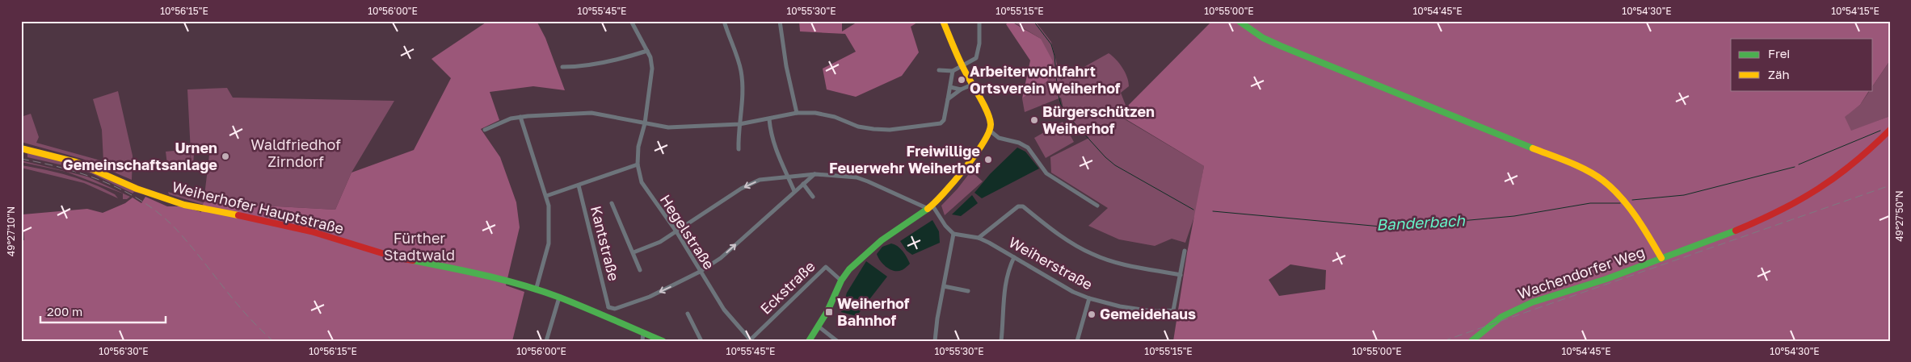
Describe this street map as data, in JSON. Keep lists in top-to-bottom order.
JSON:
{
  "streets": {
    "street": [
      "Weiherhofer Hauptstraße",
      "Hegelstraße",
      "Kantstraße",
      "Weiherstraße",
      "Wachendorfer Weg",
      "Eckstraße"
    ]
  },
  "crossings": [
    ["Hegelstraße", "Eckstraße"]
  ],
  "water": ["Banderbach"],
  "parks": ["Waldfriedhof Zirndorf", "Fürther Stadtwald"],
  "places": {
    "other": [
      "Arbeiterwohlfahrt Ortsverein Weiherhof",
      "Bürgerschützen Weiherhof",
      "Urnen Gemeinschaftsanlage",
      "Freiwillige Feuerwehr Weiherhof",
      "Gemeidehaus"
    ],
    "transit": ["Weiherhof Bahnhof"]
  },
  "legend": ["Frei", "Zäh"],
  "scale_bar": "200 m",
  "coordinates": [
    "10°56'15\"E",
    "10°56'00\"E",
    "10°55'45\"E",
    "10°55'30\"E",
    "10°55'15\"E",
    "10°55'00\"E",
    "10°54'45\"E",
    "10°54'30\"E",
    "10°54'15\"E",
    "49°27'50\"N",
    "49°27'10\"N",
    "10°56'30\"E"
  ]
}
